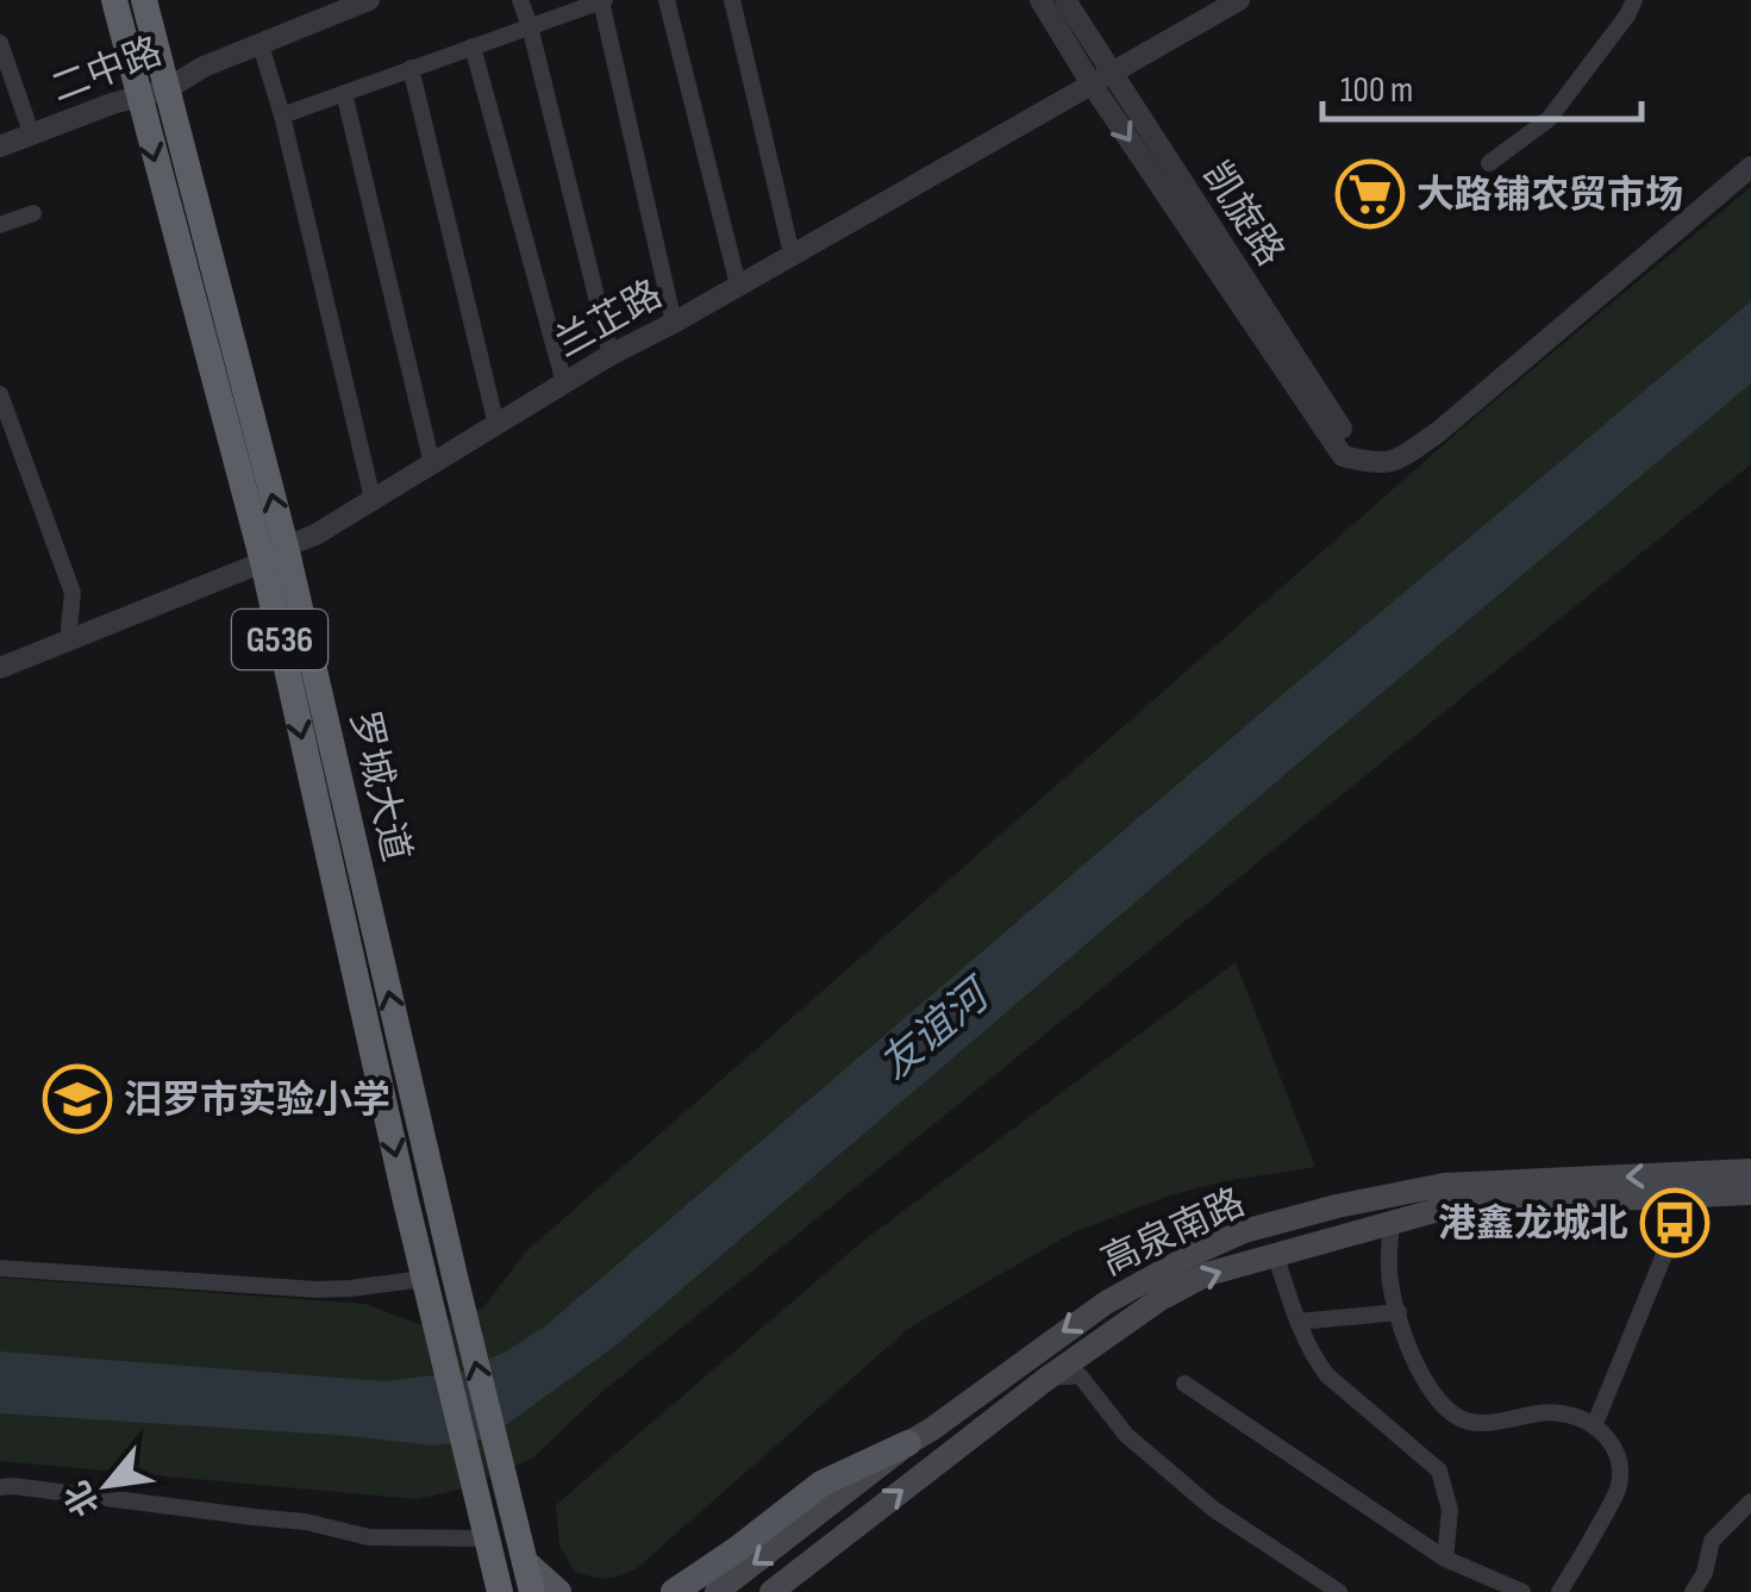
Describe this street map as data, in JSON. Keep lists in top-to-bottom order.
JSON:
{
  "streets": {
    "highway": ["G536", "罗城大道"],
    "main road": ["高泉南路"],
    "street": ["二中路", "凯旋路", "兰芷路"]
  },
  "crossings": [
    ["二中路", "罗城大道"],
    ["凯旋路", "兰芷路"],
    ["兰芷路", "罗城大道"]
  ],
  "water": ["友谊河"],
  "places": {
    "supermarket": ["大路铺农贸市场"],
    "school or university": ["汨罗市实验小学"],
    "bus stop": ["港鑫龙城北"]
  },
  "scale_bar": "100 m",
  "north": "bottom left"
}
